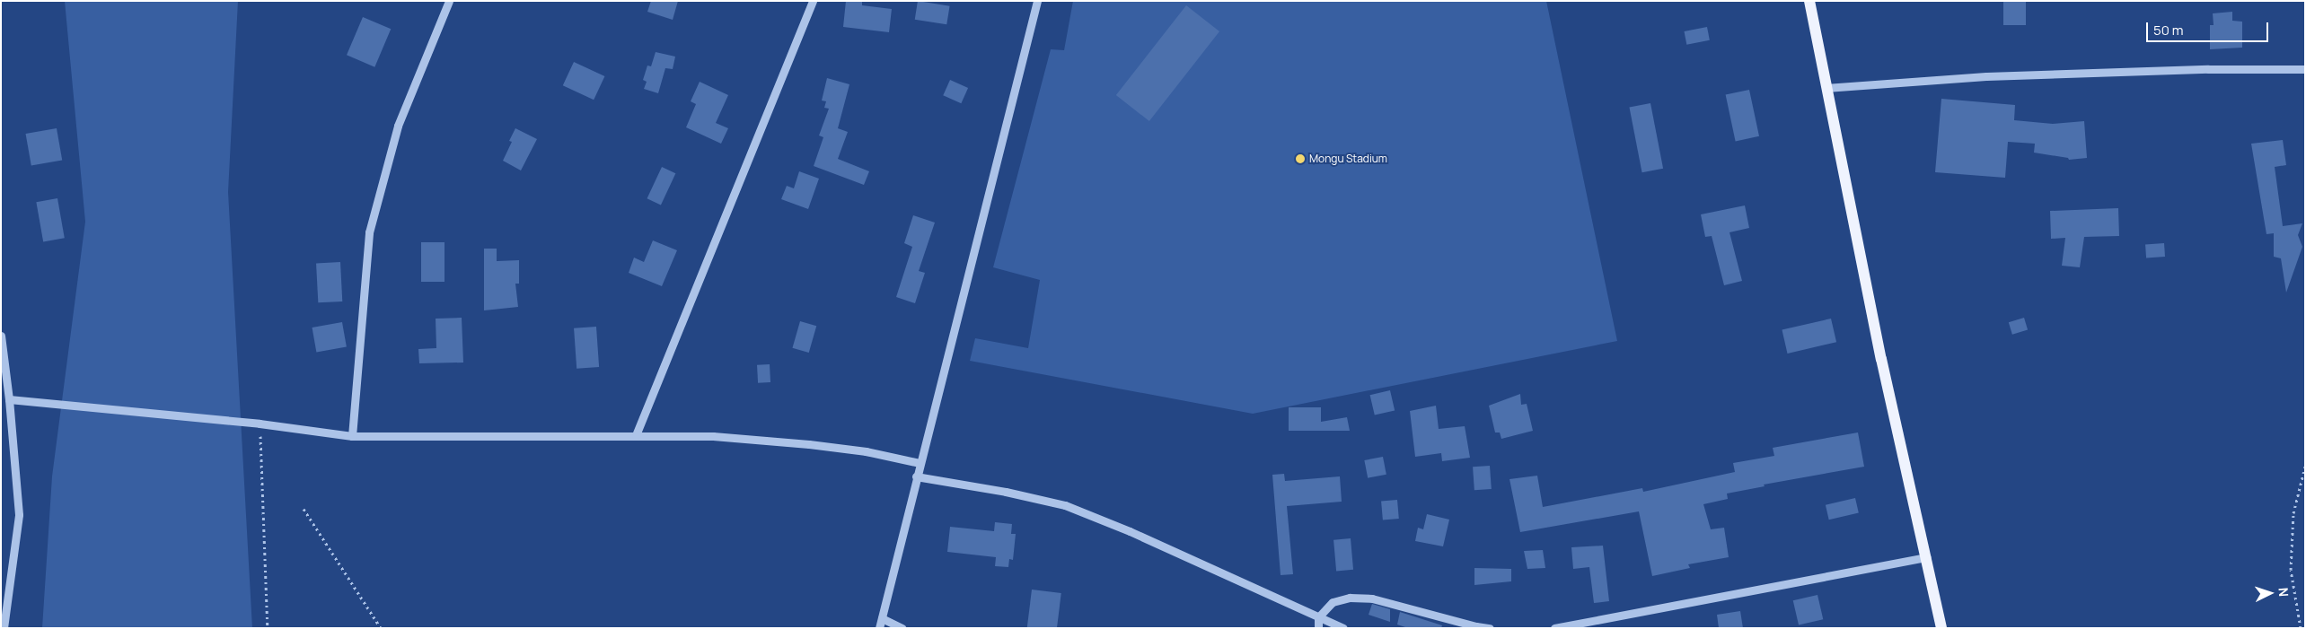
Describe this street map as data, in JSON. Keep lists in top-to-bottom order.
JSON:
{
  "places": ["Mongu Stadium"],
  "scale_bar": "50 m",
  "north": "right"
}
